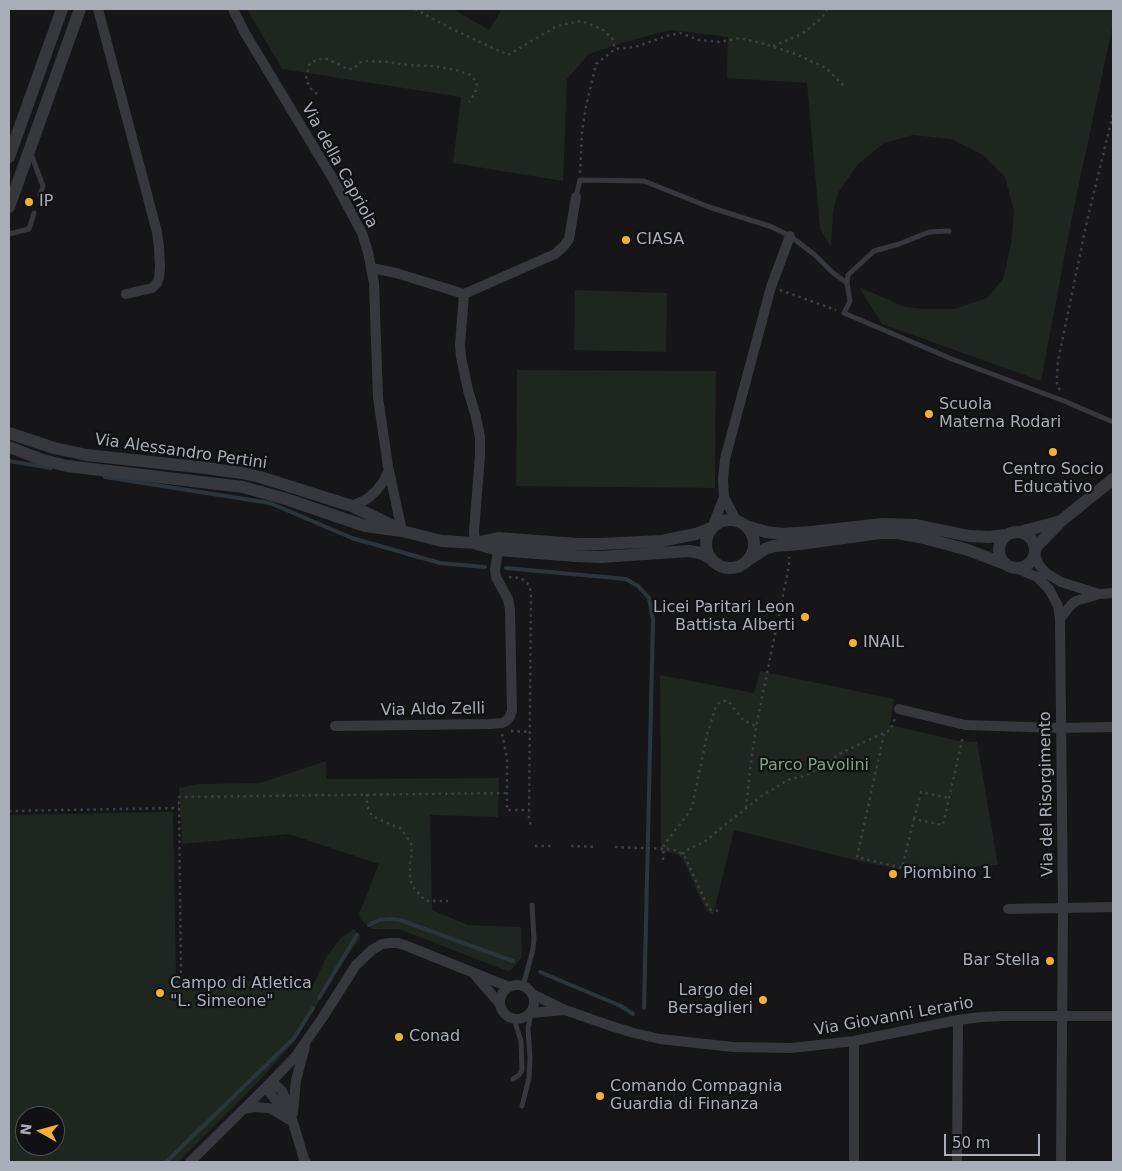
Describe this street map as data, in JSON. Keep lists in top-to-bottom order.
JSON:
{
  "streets": {
    "street": [
      "Via della Capriola",
      "Via Alessandro Pertini",
      "Via Aldo Zelli",
      "Via del Risorgimento",
      "Via Giovanni Lerario"
    ]
  },
  "crossings": [
    ["Via della Capriola", "Via Alessandro Pertini"],
    ["Via del Risorgimento", "Via Giovanni Lerario"]
  ],
  "parks": ["Parco Pavolini"],
  "places": [
    "IP",
    "CIASA",
    "Scuola Materna Rodari",
    "Centro Socio Educativo",
    "Licei Paritari Leon Battista Alberti",
    "INAIL",
    "Piombino 1",
    "Bar Stella",
    "Campo di Atletica \"L. Simeone\"",
    "Largo dei Bersaglieri",
    "Conad",
    "Comando Compagnia Guardia di Finanza"
  ],
  "scale_bar": "50 m",
  "north": "left"
}
